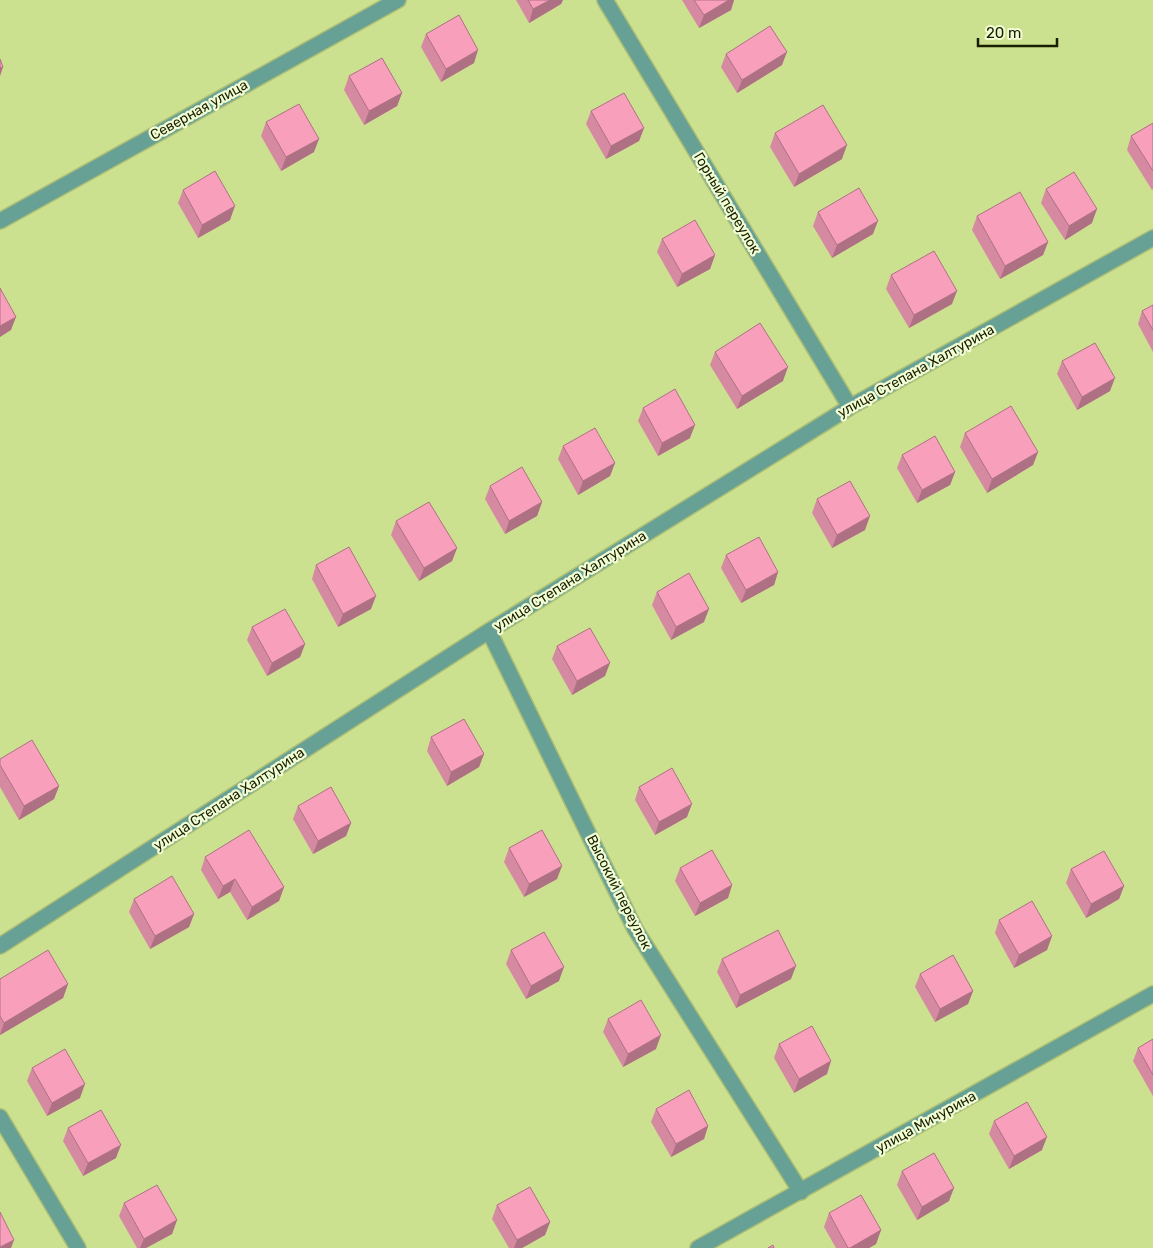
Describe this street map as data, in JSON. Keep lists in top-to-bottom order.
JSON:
{
  "streets": {
    "street": [
      "Северная улица",
      "Горный переулок",
      "улица Степана Халтурина",
      "Высокий переулок",
      "улица Мичурина"
    ]
  },
  "crossings": [
    ["Горный переулок", "улица Степана Халтурина"],
    ["улица Степана Халтурина", "Высокий переулок"],
    ["Высокий переулок", "улица Мичурина"]
  ],
  "scale_bar": "20 m"
}
